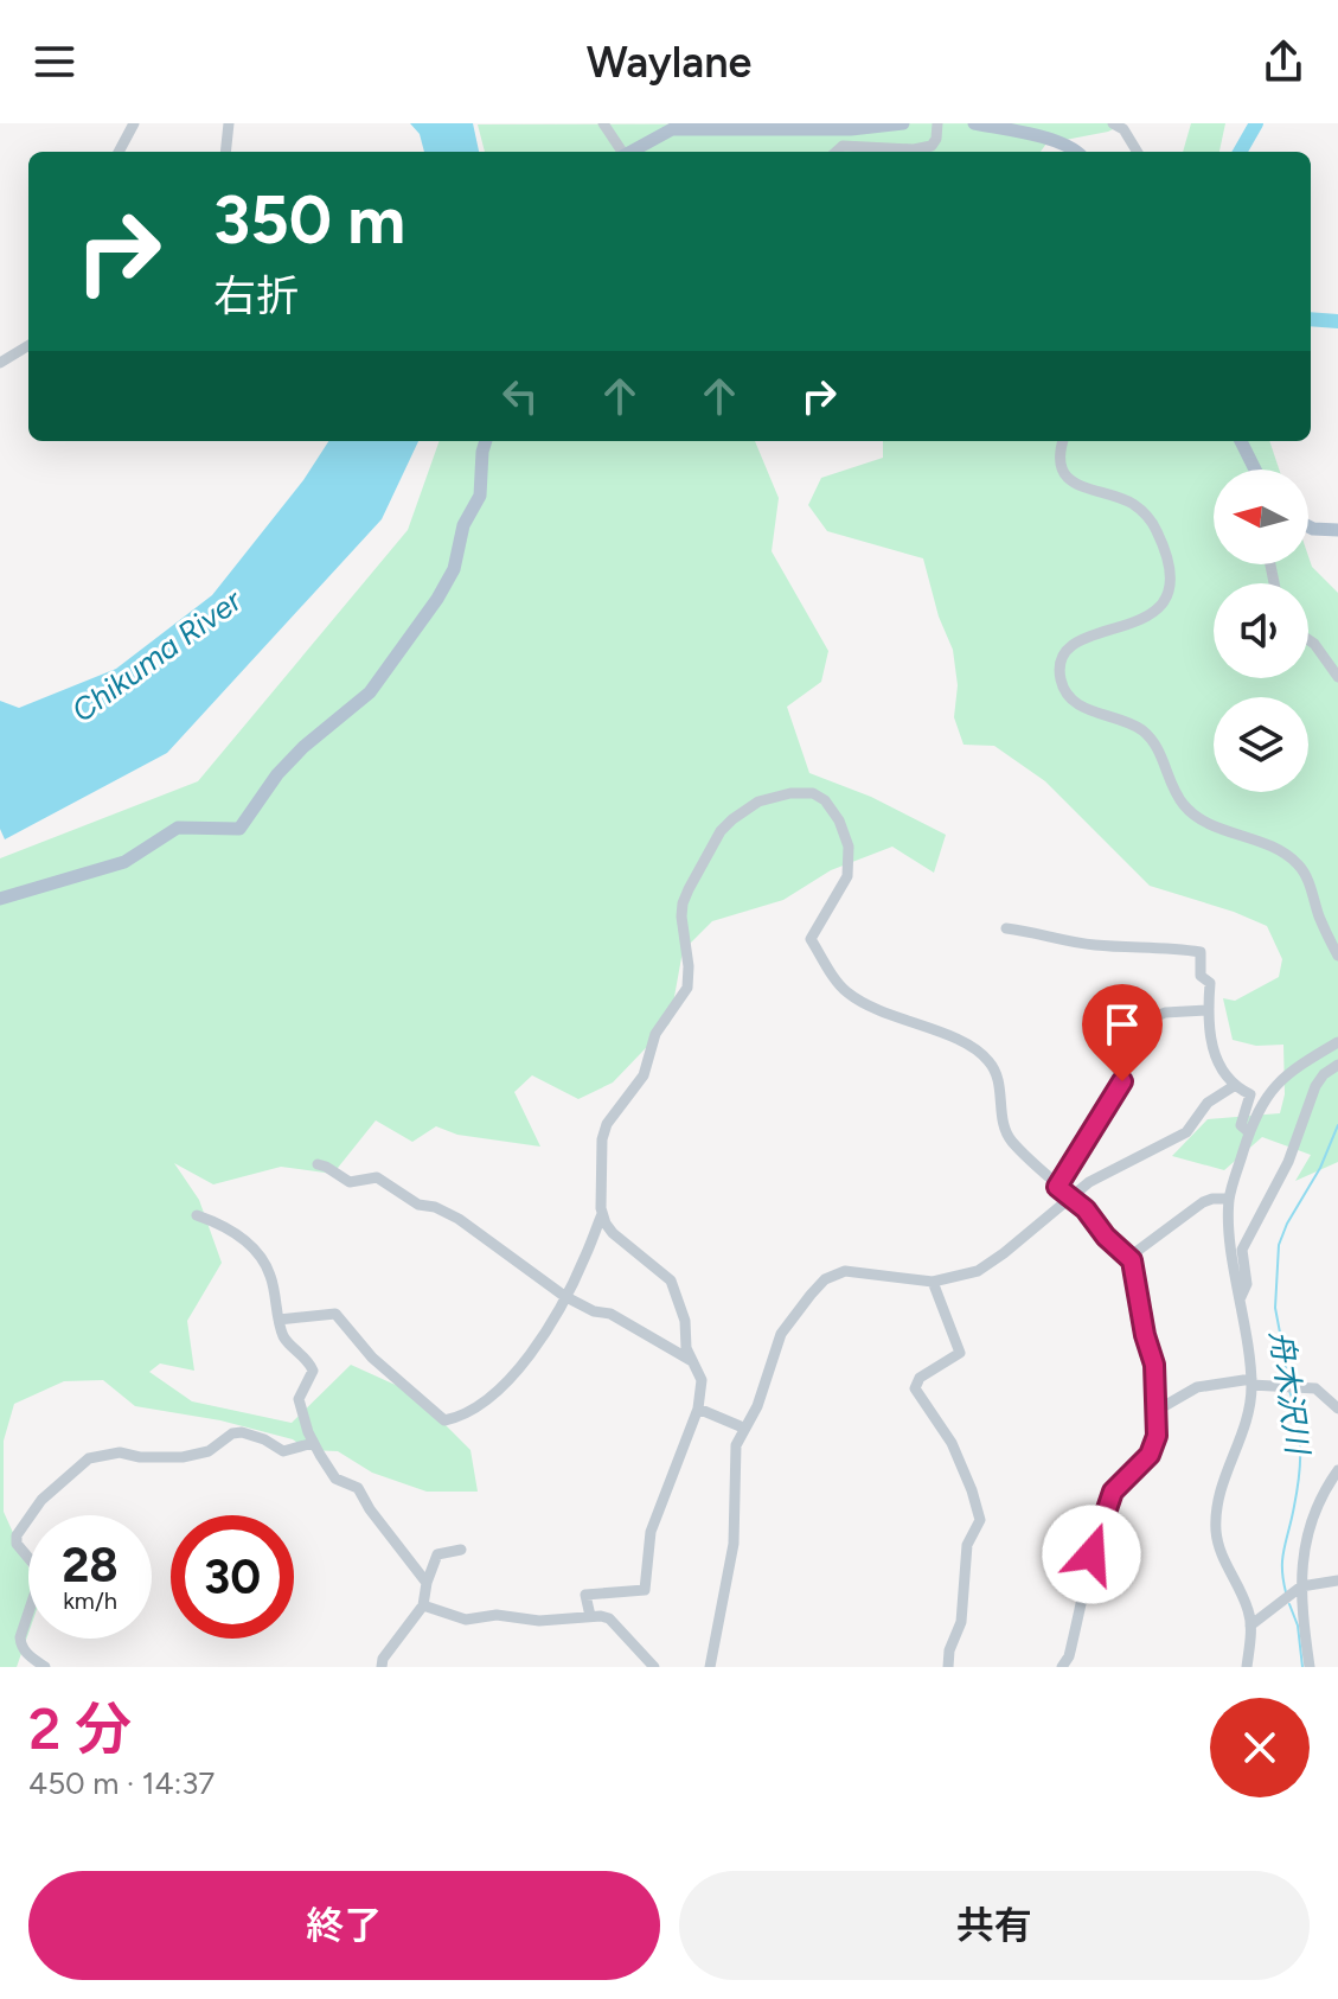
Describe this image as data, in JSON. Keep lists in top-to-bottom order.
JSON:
{
  "water": ["Chikuma River", "舟木沢川"],
  "north": "left",
  "page": {
    "header": "Waylane",
    "turn": ["350 m", "右折"],
    "speed": "28 km/h",
    "limit": "30",
    "heading": ["2 分", "450 m · 14:37"],
    "buttons": ["終了", "共有"]
  }
}
